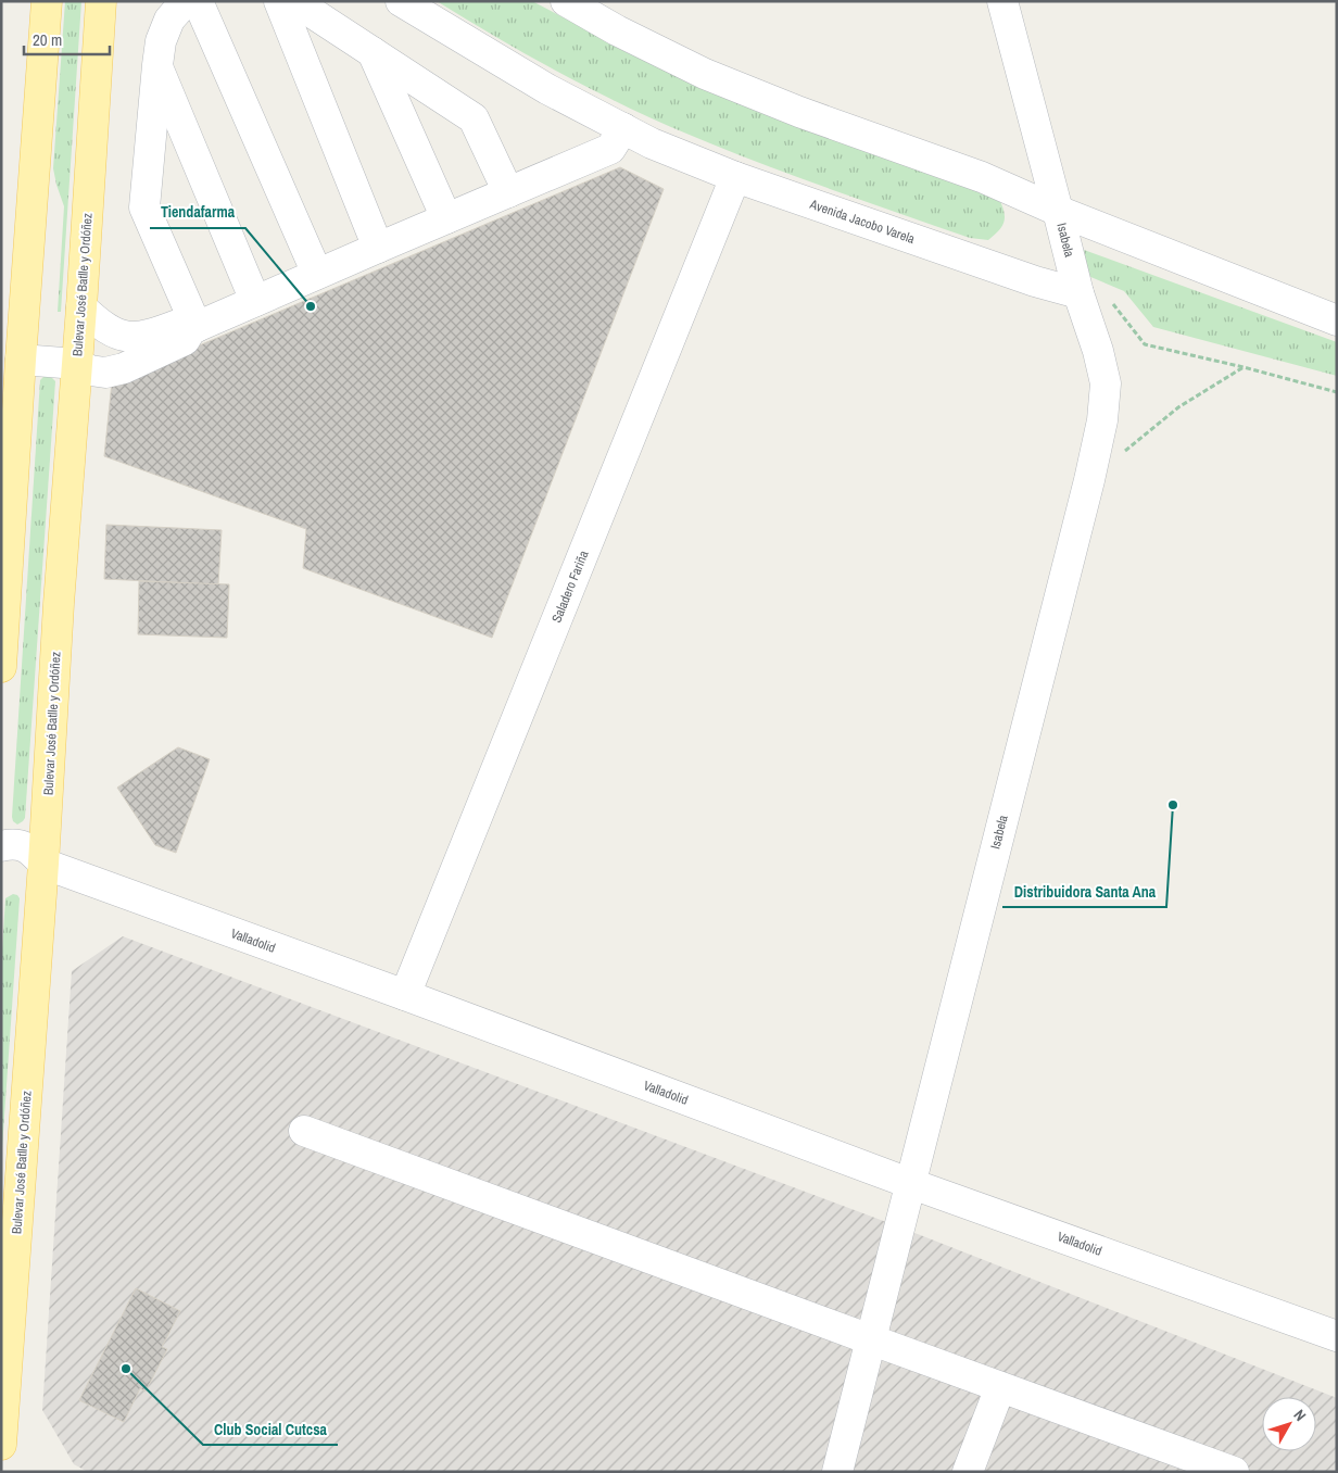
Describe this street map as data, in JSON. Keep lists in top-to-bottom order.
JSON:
{
  "streets": {
    "main road": ["Bulevar José Batlle y Ordóñez"],
    "street": [
      "Avenida Jacobo Varela",
      "Isabela",
      "Saladero Fariña",
      "Valladolid"
    ]
  },
  "crossings": [
    ["Avenida Jacobo Varela", "Isabela"],
    ["Avenida Jacobo Varela", "Saladero Fariña"],
    ["Isabela", "Valladolid"],
    ["Bulevar José Batlle y Ordóñez", "Valladolid"],
    ["Saladero Fariña", "Valladolid"]
  ],
  "places": ["Tiendafarma", "Distribuidora Santa Ana", "Club Social Cutcsa"],
  "scale_bar": "20 m",
  "north": "top right"
}
